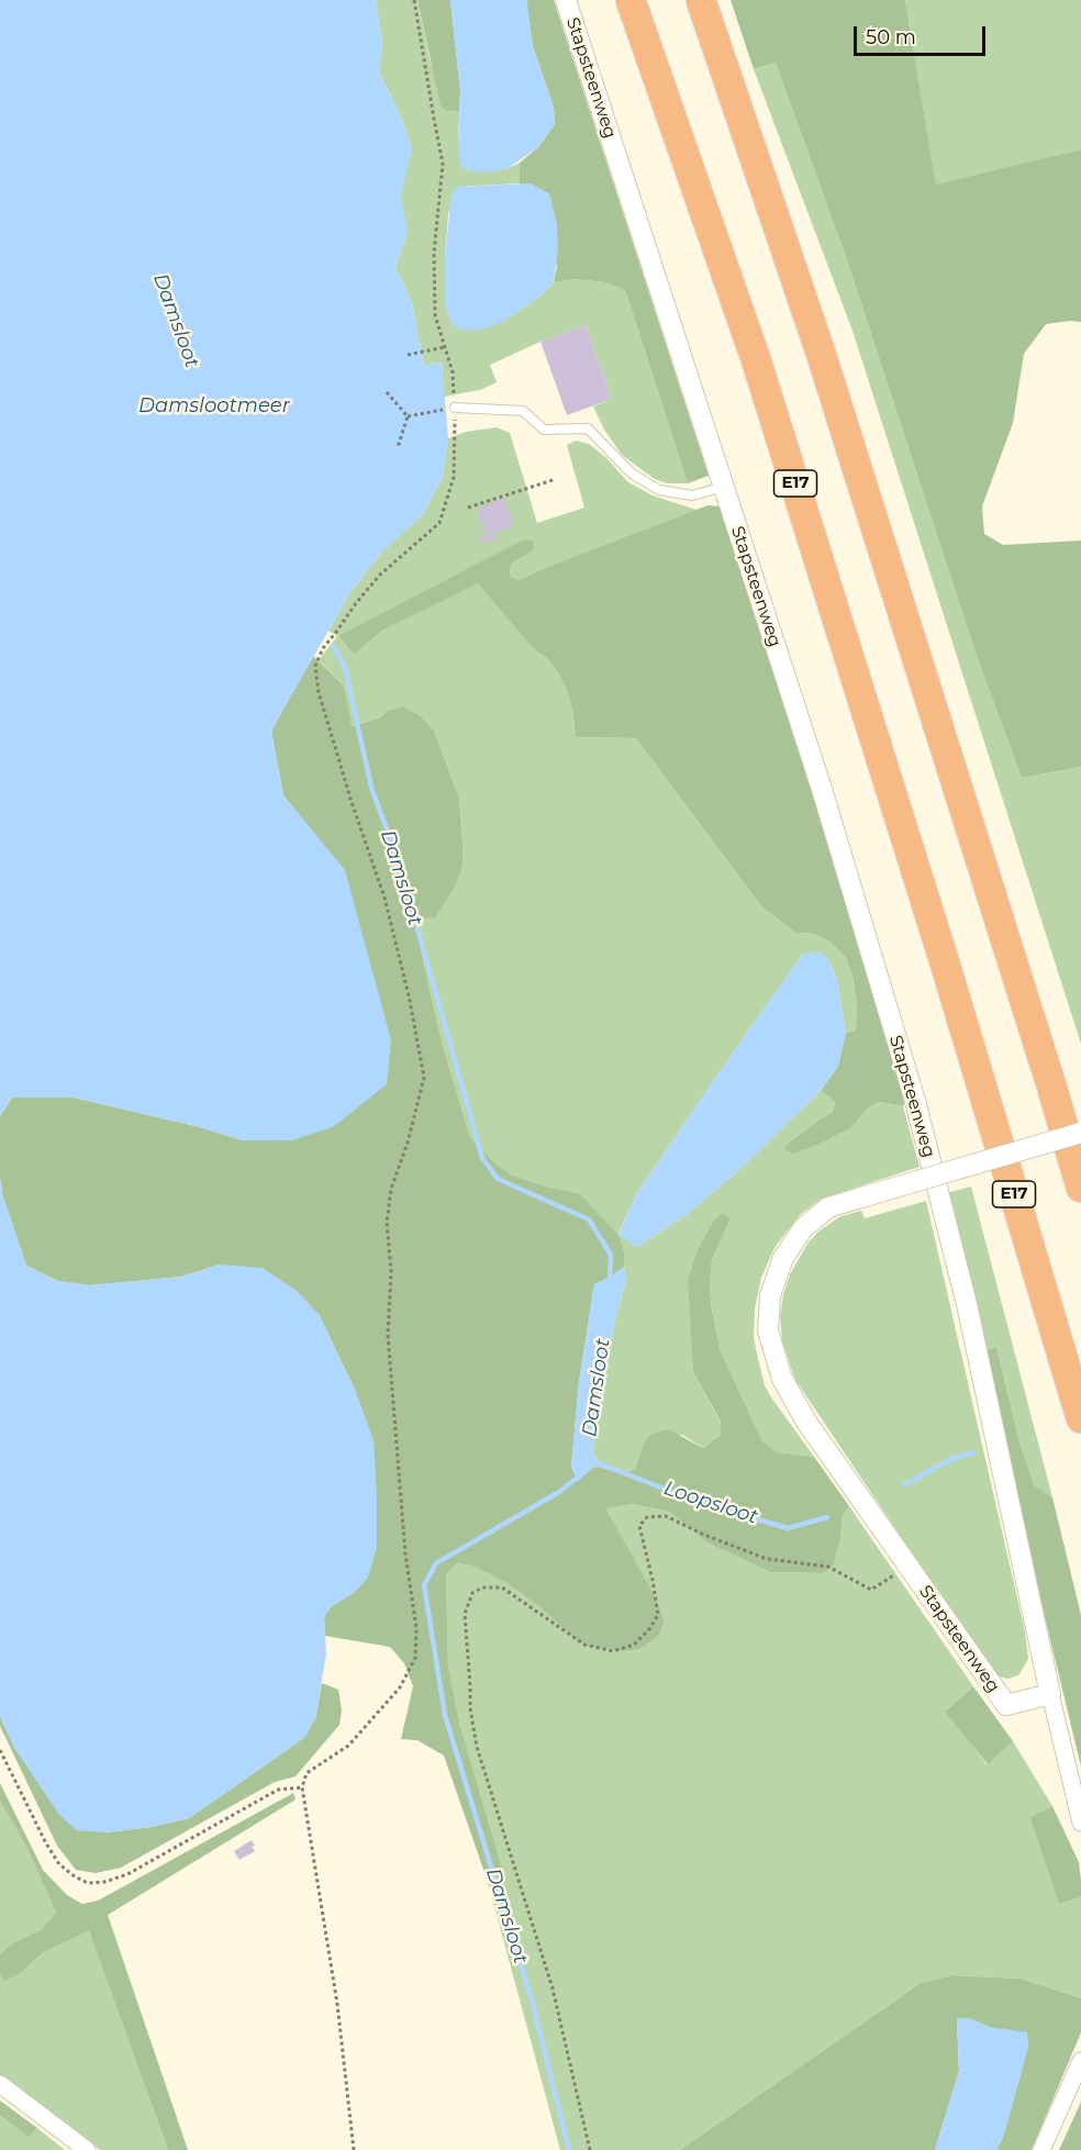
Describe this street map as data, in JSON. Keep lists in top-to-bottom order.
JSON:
{
  "streets": {
    "highway": ["E17"],
    "street": ["Stapsteenweg"]
  },
  "water": ["Damsloot", "Damslootmeer", "Loopsloot"],
  "scale_bar": "50 m"
}
